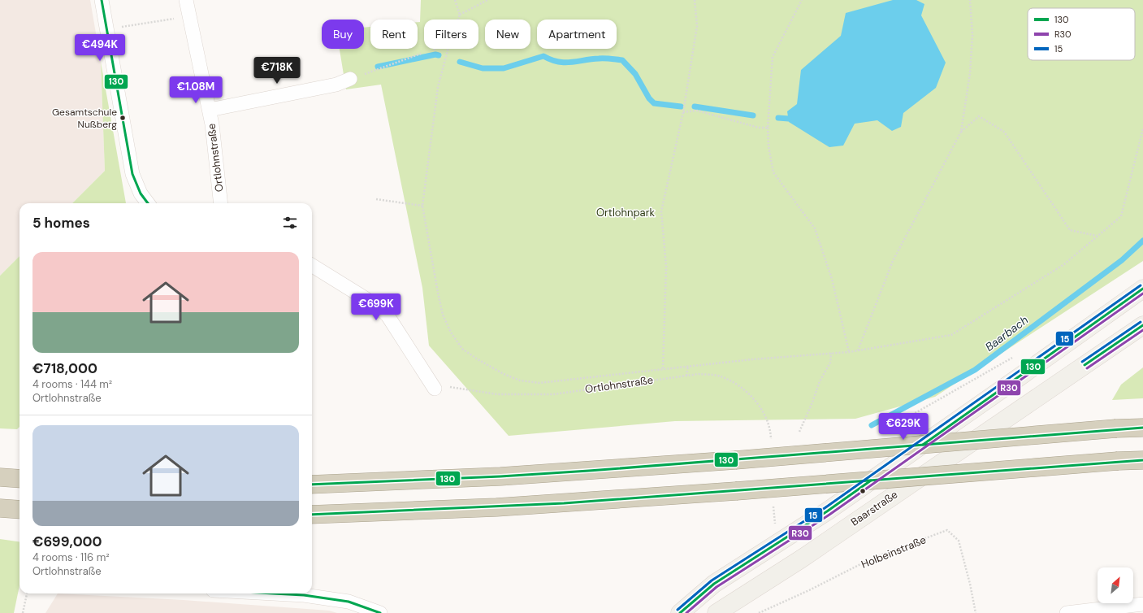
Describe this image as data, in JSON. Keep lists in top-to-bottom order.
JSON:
{
  "streets": {
    "main road": ["Baarstraße"],
    "street": ["Ortlohnstraße"],
    "path": ["Holbeinstraße"]
  },
  "water": ["Baarbach"],
  "parks": ["Ortlohnpark"],
  "places": ["Gesamtschule Nußberg"],
  "lines": ["transit line 130", "transit line 15", "transit line R30"],
  "legend": ["130", "R30", "15"],
  "north": "top right",
  "page": {
    "chip": [
      "Buy",
      "Rent",
      "Filters",
      "New",
      "Apartment"
    ],
    "price": [
      "€494K",
      "€718K",
      "€1.08M",
      "€699K",
      "€629K"
    ],
    "heading": "5 homes",
    "list": [
      {
        "name": "€718,000",
        "note": "4 rooms · 144 m² · Ortlohnstraße"
      },
      {
        "name": "€699,000",
        "note": "4 rooms · 116 m² · Ortlohnstraße"
      }
    ]
  }
}
